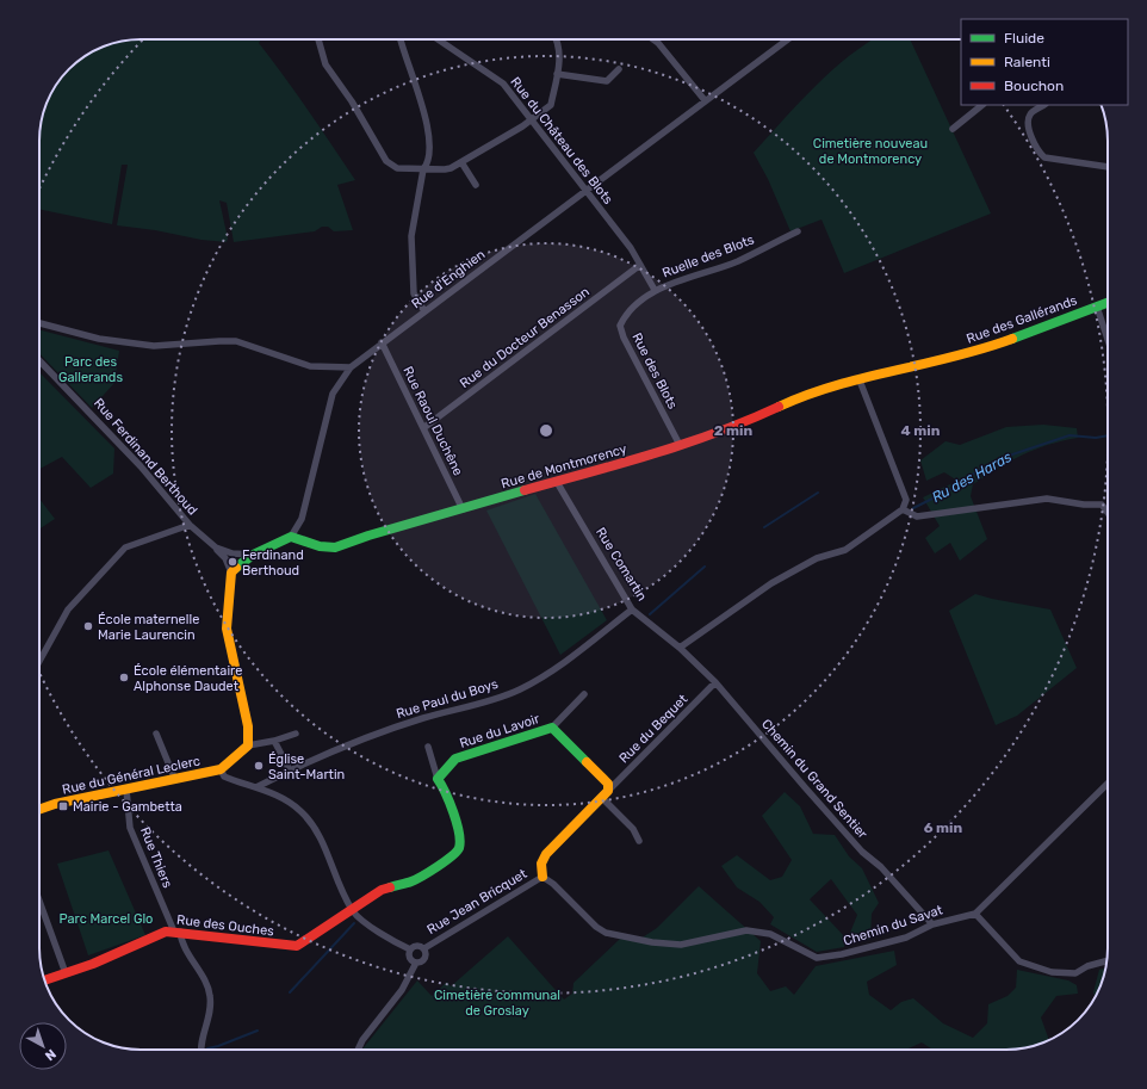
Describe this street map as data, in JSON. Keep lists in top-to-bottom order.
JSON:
{
  "streets": {
    "street": [
      "Rue du Château des Blots",
      "Ruelle des Blots",
      "Rue d'Enghien",
      "Rue des Gallérands",
      "Rue du Docteur Benasson",
      "Rue des Blots",
      "Rue Raoul Duchêne",
      "Rue Ferdinand Berthoud",
      "Rue de Montmorency",
      "Rue Comartin",
      "Rue Paul du Boys",
      "Rue du Bequet",
      "Rue du Lavoir",
      "Rue du Général Leclerc",
      "Chemin du Grand Sentier",
      "Rue Thiers",
      "Rue Jean Bricquet",
      "Rue des Ouches",
      "Chemin du Savat"
    ]
  },
  "crossings": [
    ["Rue du Château des Blots", "Ruelle des Blots"],
    ["Rue du Château des Blots", "Rue d'Enghien"],
    ["Rue du Château des Blots", "Rue du Docteur Benasson"],
    ["Rue du Château des Blots", "Rue des Blots"],
    ["Ruelle des Blots", "Rue des Blots"],
    ["Rue d'Enghien", "Rue Raoul Duchêne"],
    ["Rue d'Enghien", "Rue de Montmorency"],
    ["Rue des Gallérands", "Rue de Montmorency"],
    ["Rue du Docteur Benasson", "Rue Raoul Duchêne"],
    ["Rue des Blots", "Rue de Montmorency"],
    ["Rue Raoul Duchêne", "Rue de Montmorency"],
    ["Rue de Montmorency", "Rue Comartin"],
    ["Rue Comartin", "Rue Paul du Boys"],
    ["Rue Comartin", "Chemin du Grand Sentier"],
    ["Rue du Bequet", "Rue du Lavoir"],
    ["Rue du Bequet", "Chemin du Grand Sentier"],
    ["Rue du Général Leclerc", "Rue Thiers"],
    ["Chemin du Grand Sentier", "Chemin du Savat"],
    ["Rue Thiers", "Rue des Ouches"],
    ["Rue Jean Bricquet", "Chemin du Savat"]
  ],
  "water": ["Ru des Haras"],
  "parks": [
    "Cimetière nouveau de Montmorency",
    "Parc des Gallerands",
    "Parc Marcel Glo",
    "Cimetière communal de Groslay"
  ],
  "places": {
    "other": [
      "Ferdinand Berthoud",
      "École maternelle Marie Laurencin",
      "École élémentaire Alphonse Daudet",
      "Église Saint-Martin"
    ],
    "transit": ["Mairie - Gambetta"]
  },
  "legend": ["Fluide", "Ralenti", "Bouchon"],
  "north": "bottom right",
  "rings": ["2 min", "4 min", "6 min"]
}
